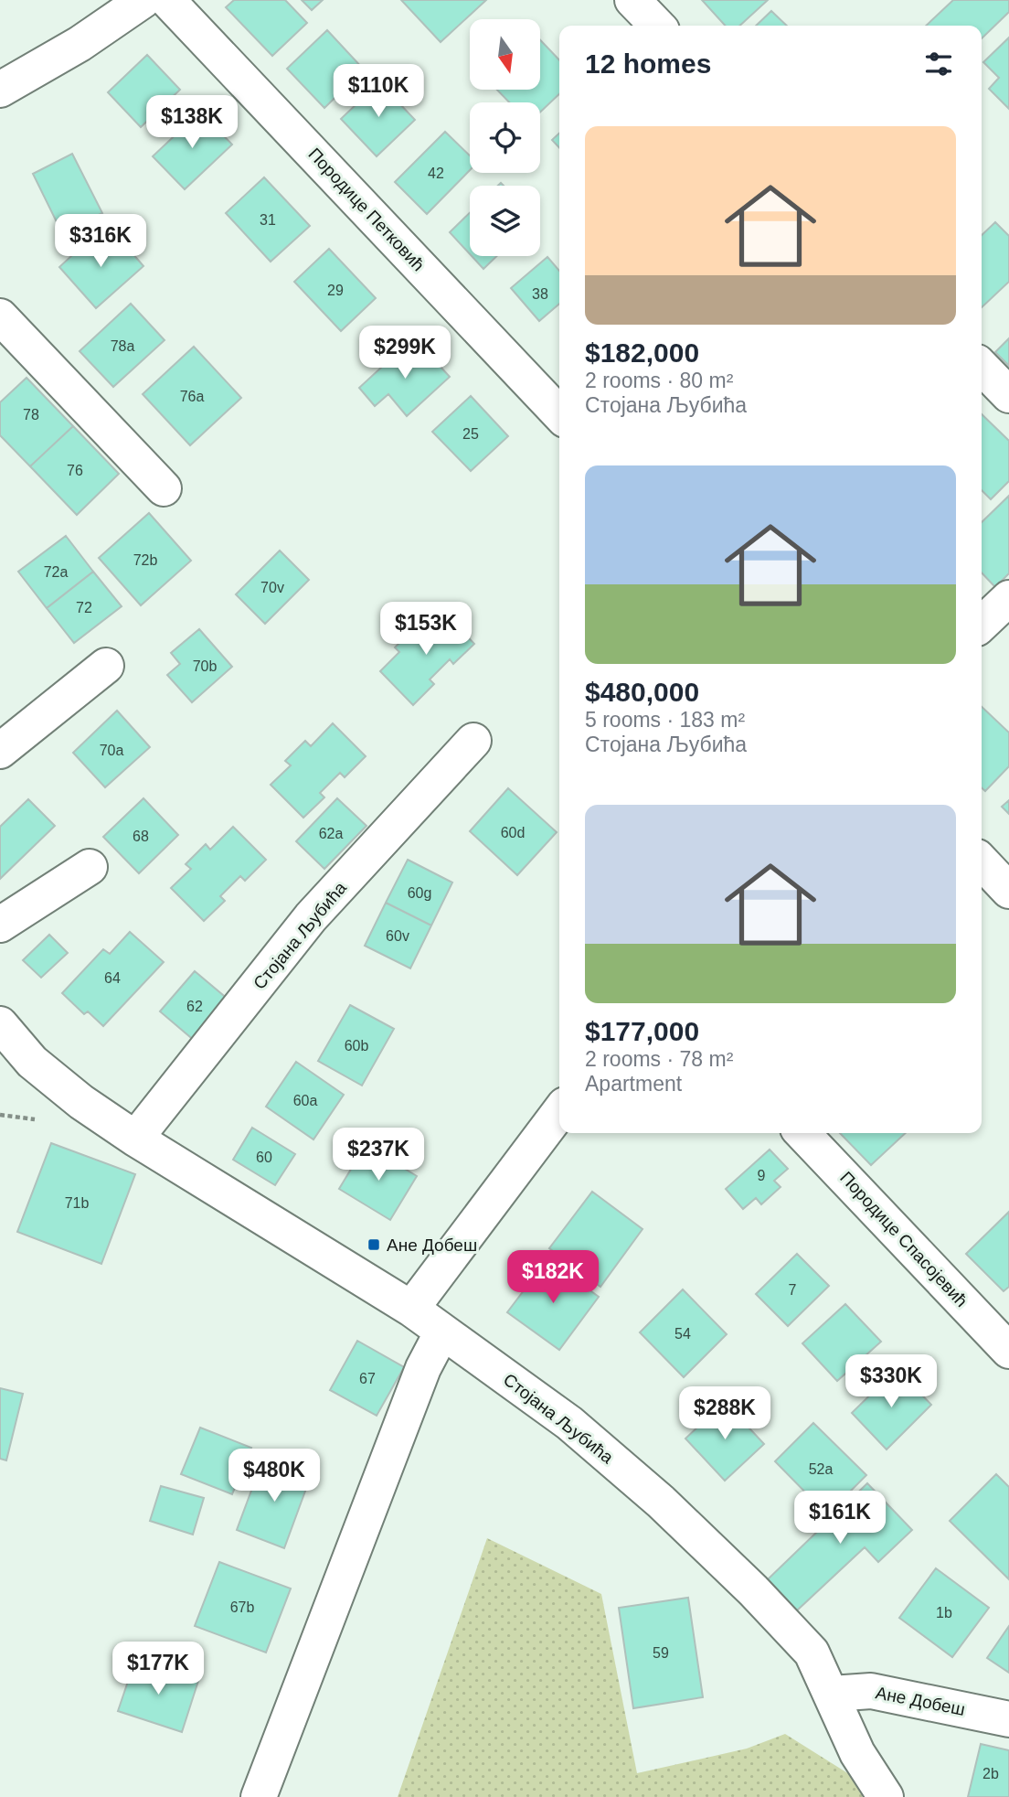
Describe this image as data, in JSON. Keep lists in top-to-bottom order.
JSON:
{
  "streets": {
    "street": [
      "Породице Петковић",
      "Стојана Љубића",
      "Породице Спасојевић",
      "Ане Добеш"
    ]
  },
  "crossings": [
    ["Стојана Љубића", "Ане Добеш"]
  ],
  "places": {
    "transit": ["Ане Добеш"]
  },
  "house_numbers": [
    "42",
    "31",
    "29",
    "38",
    "78a",
    "76a",
    "78",
    "25",
    "76",
    "72b",
    "72a",
    "70v",
    "72",
    "70b",
    "70a",
    "60d",
    "62a",
    "68",
    "60g",
    "60v",
    "64",
    "62",
    "60b",
    "60a",
    "60",
    "9",
    "71b",
    "7",
    "54",
    "67",
    "52a",
    "67b",
    "1b",
    "59",
    "2b"
  ],
  "north": "bottom",
  "page": {
    "heading": "12 homes",
    "price": [
      "$110K",
      "$138K",
      "$316K",
      "$299K",
      "$153K",
      "$237K",
      "$182K",
      "$330K",
      "$288K",
      "$480K",
      "$161K",
      "$177K"
    ],
    "list": [
      {
        "name": "$182,000",
        "note": "2 rooms · 80 m² · Стојана Љубића"
      },
      {
        "name": "$480,000",
        "note": "5 rooms · 183 m² · Стојана Љубића"
      },
      {
        "name": "$177,000",
        "note": "2 rooms · 78 m² · Apartment"
      }
    ]
  }
}
